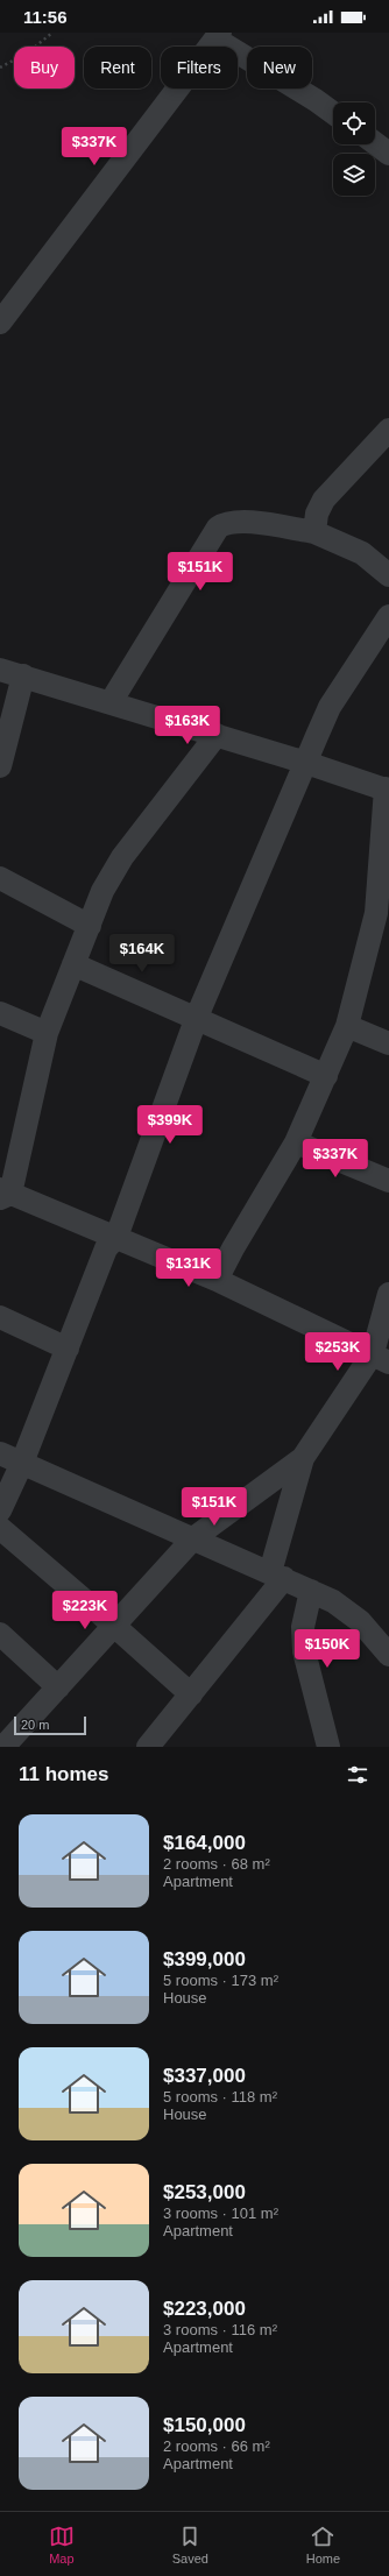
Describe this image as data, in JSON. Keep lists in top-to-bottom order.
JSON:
{
  "scale_bar": "20 m",
  "page": {
    "status": "11:56",
    "chip": [
      "Buy",
      "Rent",
      "Filters",
      "New"
    ],
    "price": [
      "$337K",
      "$151K",
      "$163K",
      "$164K",
      "$399K",
      "$337K",
      "$131K",
      "$253K",
      "$151K",
      "$223K",
      "$150K"
    ],
    "scale": "20 m",
    "heading": "11 homes",
    "list": [
      {
        "name": "$164,000",
        "note": "2 rooms · 68 m² · Apartment"
      },
      {
        "name": "$399,000",
        "note": "5 rooms · 173 m² · House"
      },
      {
        "name": "$337,000",
        "note": "5 rooms · 118 m² · House"
      },
      {
        "name": "$253,000",
        "note": "3 rooms · 101 m² · Apartment"
      },
      {
        "name": "$223,000",
        "note": "3 rooms · 116 m² · Apartment"
      },
      {
        "name": "$150,000",
        "note": "2 rooms · 66 m² · Apartment"
      }
    ],
    "tabs": ["Map", "Saved", "Home"]
  }
}
